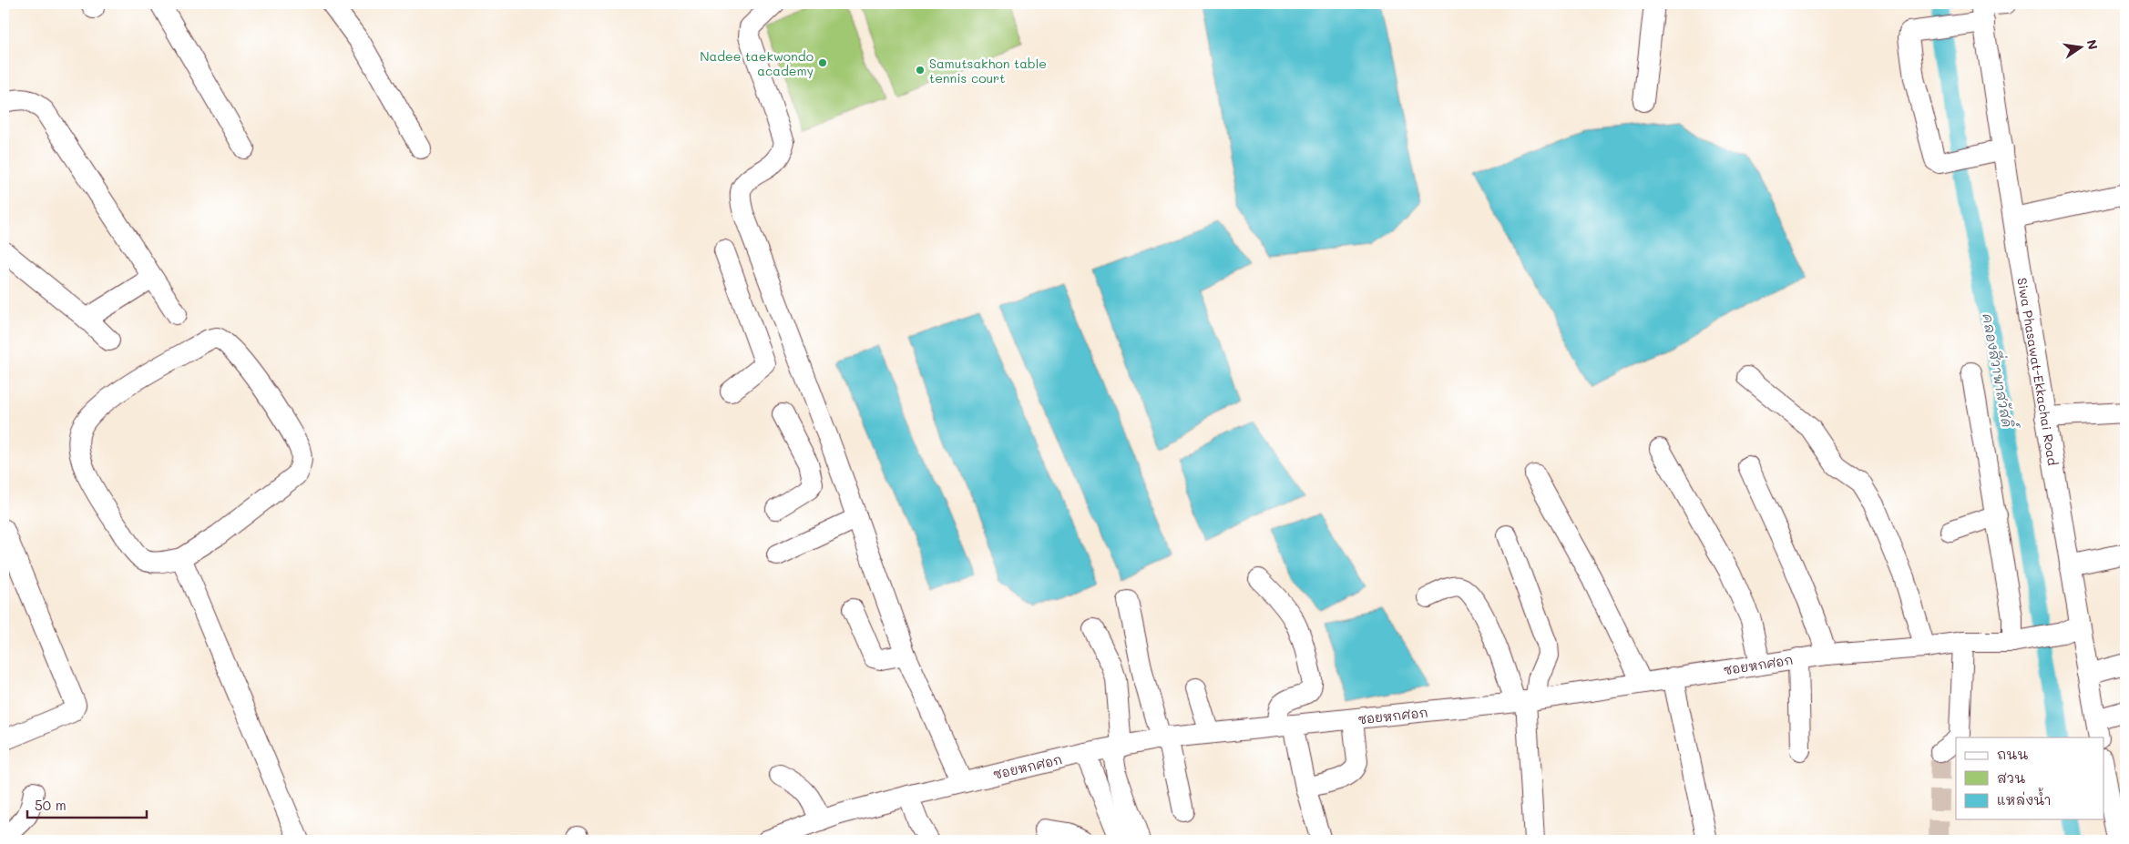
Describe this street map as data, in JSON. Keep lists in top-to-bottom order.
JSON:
{
  "streets": {
    "street": ["Siwa Phasawat-Ekkachai Road", "ซอยหกศอก"]
  },
  "crossings": [
    ["Siwa Phasawat-Ekkachai Road", "ซอยหกศอก"]
  ],
  "water": ["คลองสี่วาพาสวัสดิ์"],
  "places": ["Nadee taekwondo academy", "Samutsakhon table tennis court"],
  "legend": ["ถนน", "สวน", "แหล่งน้ำ"],
  "scale_bar": "50 m",
  "north": "right"
}
